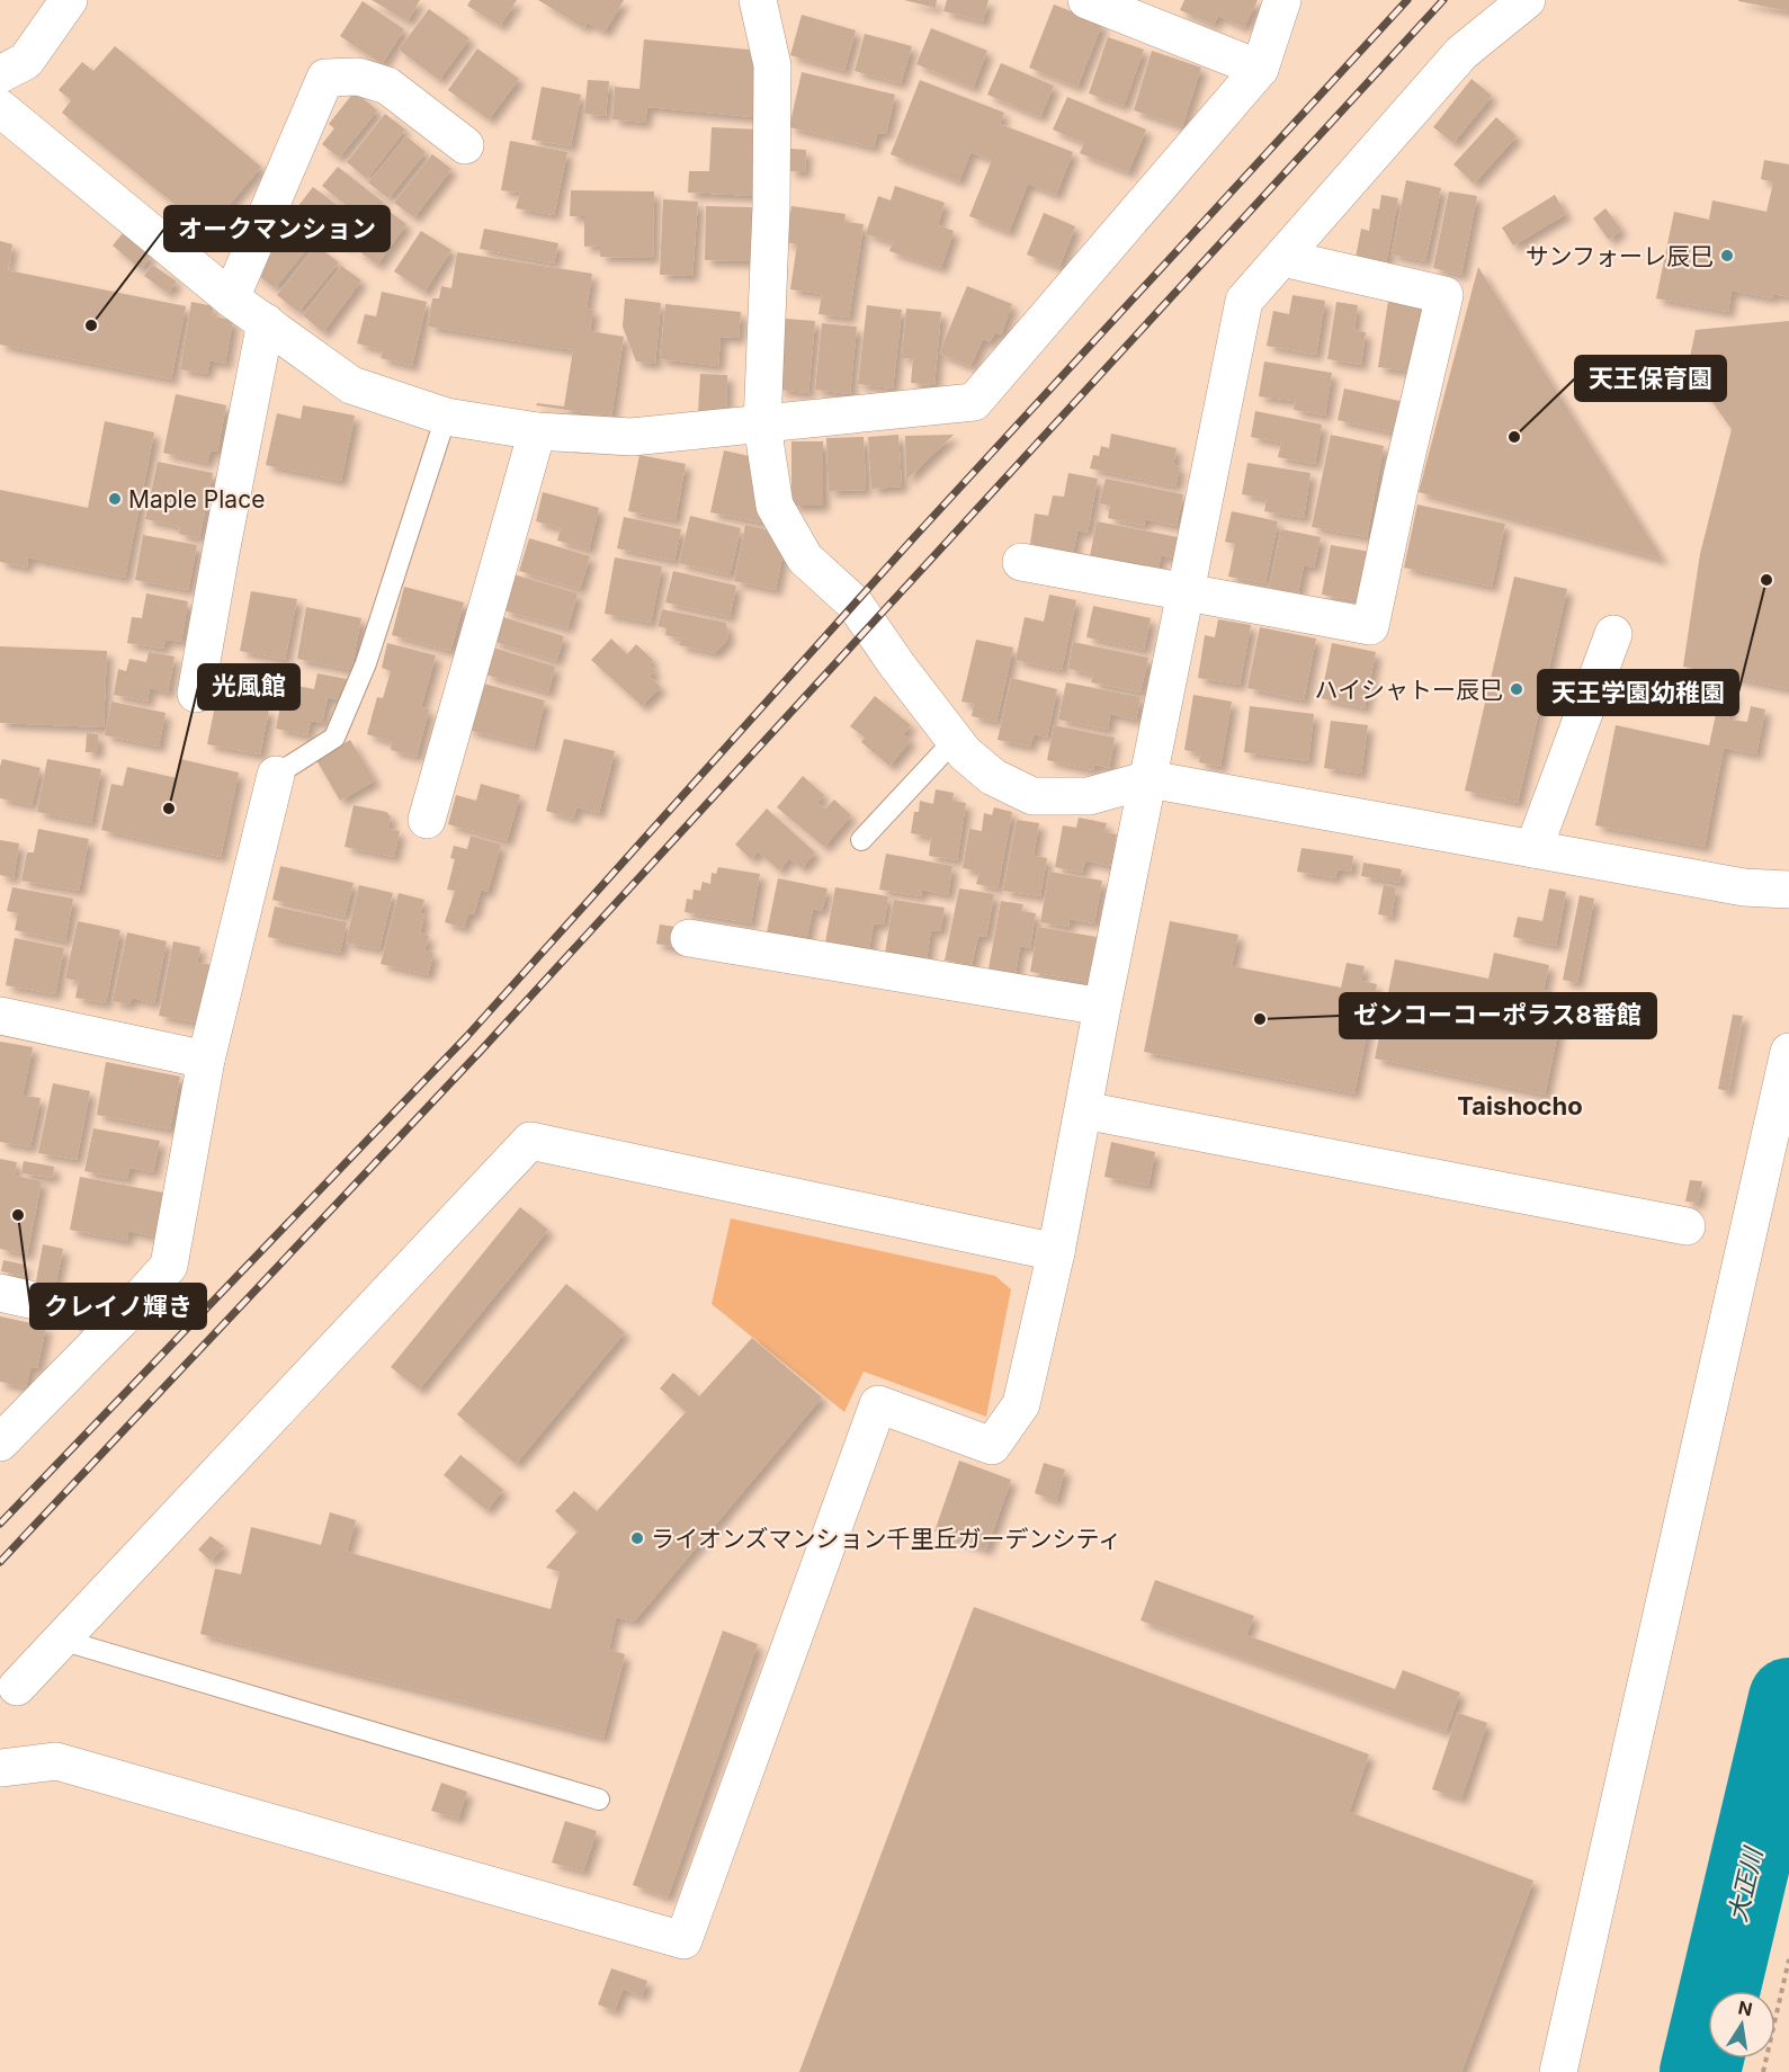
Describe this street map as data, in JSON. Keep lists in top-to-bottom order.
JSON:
{
  "districts": ["Taishocho"],
  "water": ["大正川"],
  "places": [
    "サンフォーレ辰巳",
    "オークマンション",
    "天王保育園",
    "Maple Place",
    "天王学園幼稚園",
    "ハイシャトー辰巳",
    "光風館",
    "ゼンコーコーポラス8番館",
    "クレイノ輝き",
    "ライオンズマンション千里丘ガーデンシティ"
  ],
  "north": "top"
}
